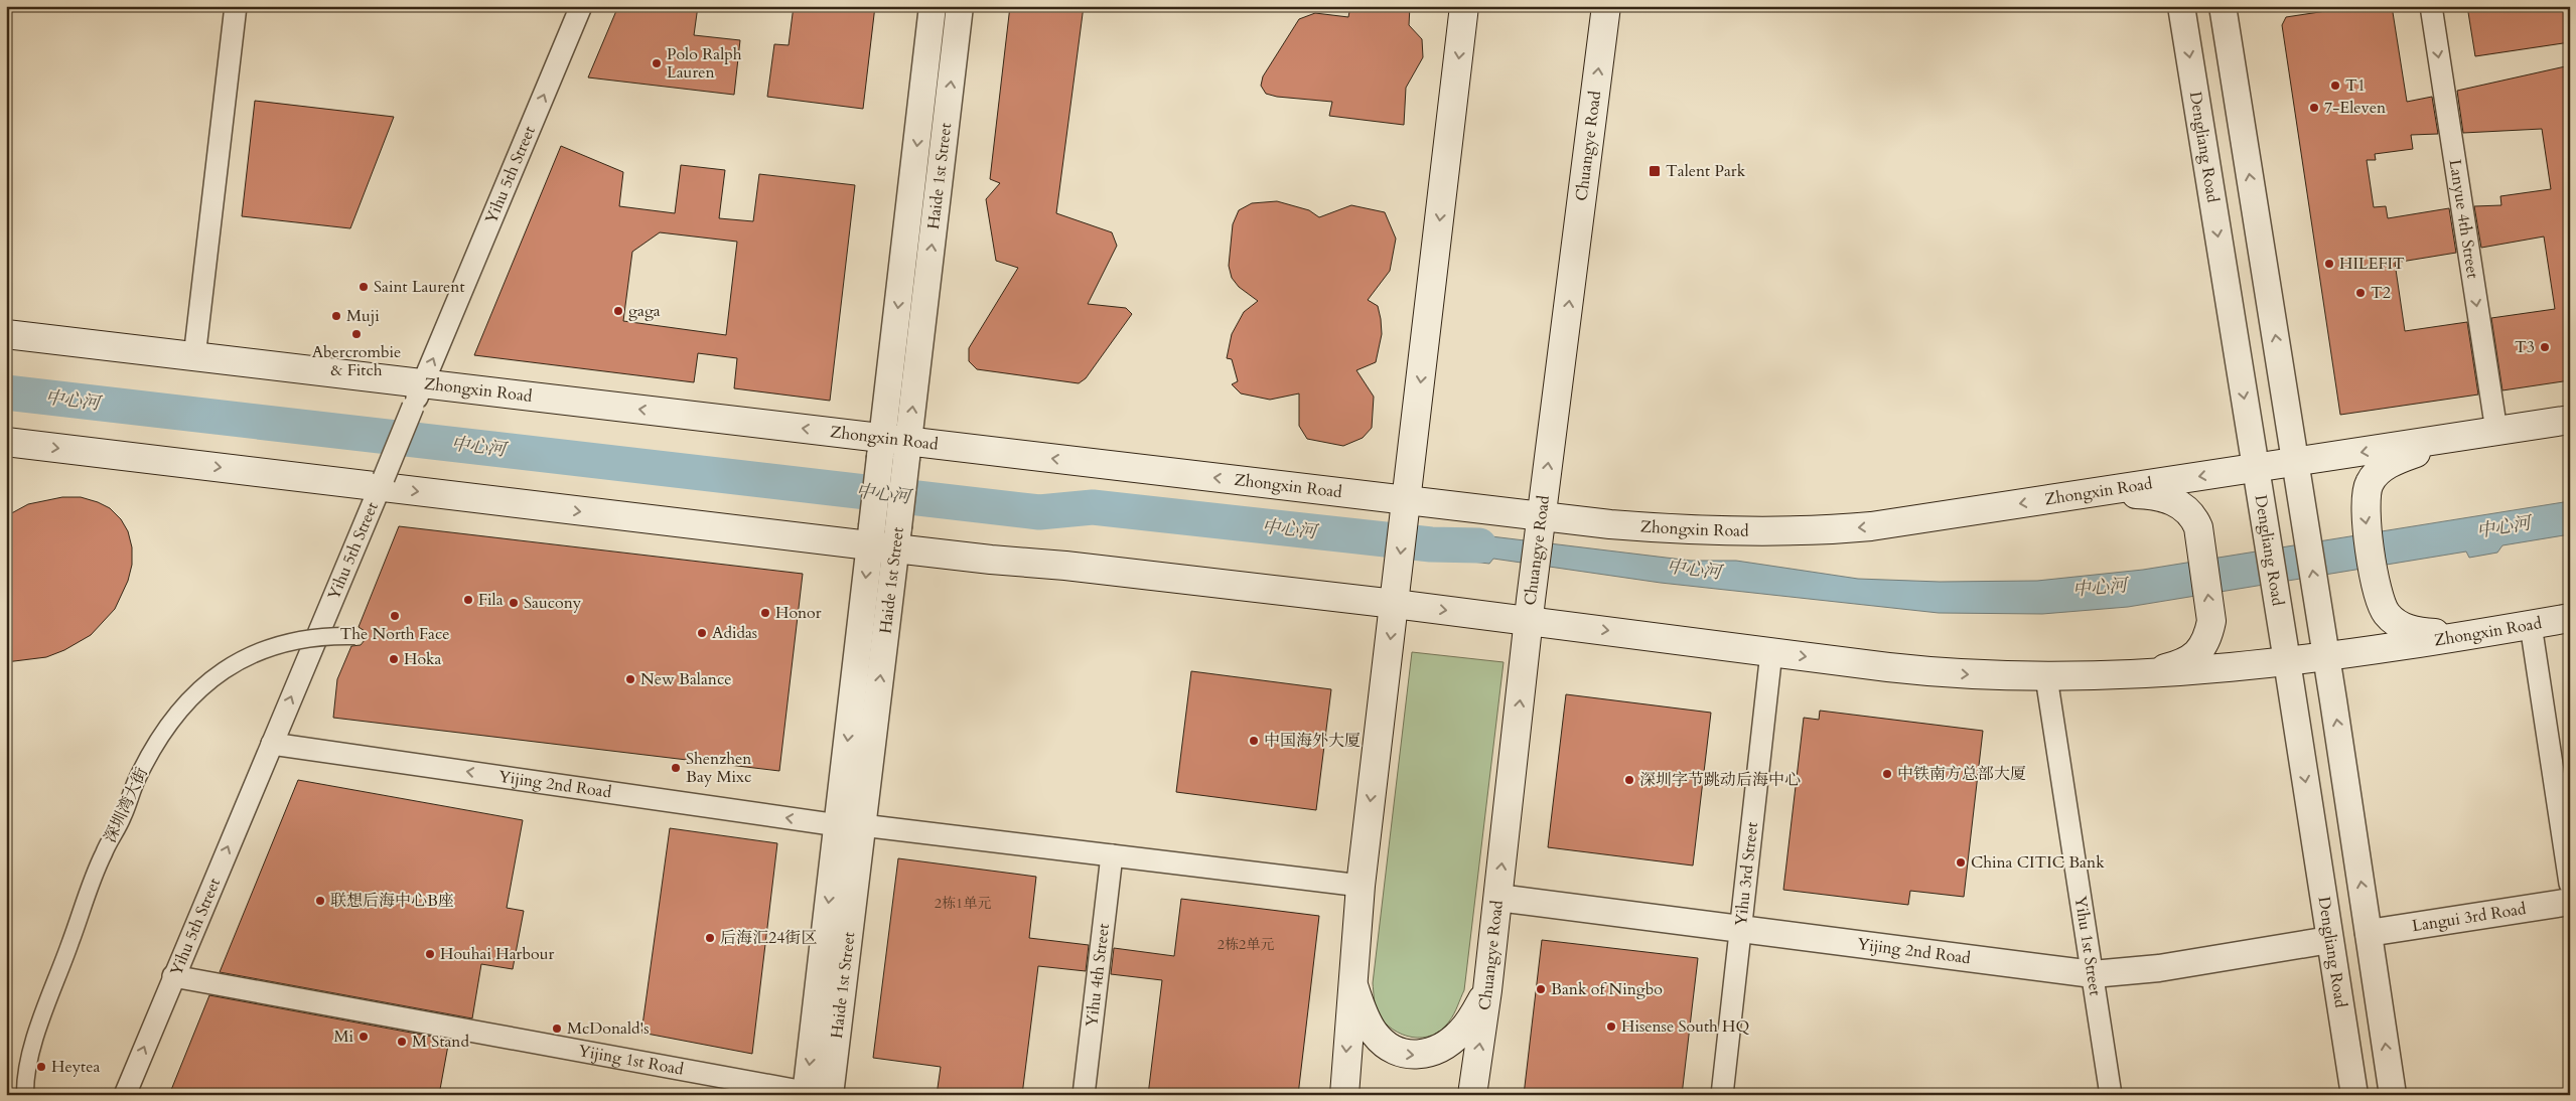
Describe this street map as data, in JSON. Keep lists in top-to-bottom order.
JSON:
{
  "streets": {
    "main road": ["Chuangye Road", "Zhongxin Road"],
    "street": [
      "Dengliang Road",
      "Yihu 5th Street",
      "Haide 1st Street",
      "Lanyue 4th Street",
      "Yijing 2nd Road",
      "深圳湾大街",
      "Yihu 3rd Street",
      "Langui 3rd Road",
      "Yihu 1st Street",
      "Yihu 4th Street",
      "Yijing 1st Road"
    ]
  },
  "crossings": [
    ["Chuangye Road", "Zhongxin Road"],
    ["Chuangye Road", "Yijing 2nd Road"],
    ["Dengliang Road", "Zhongxin Road"],
    ["Dengliang Road", "Yijing 2nd Road"],
    ["Yihu 5th Street", "Zhongxin Road"],
    ["Yihu 5th Street", "Yijing 2nd Road"],
    ["Yihu 5th Street", "Yijing 1st Road"],
    ["Haide 1st Street", "Zhongxin Road"],
    ["Haide 1st Street", "Yijing 2nd Road"],
    ["Haide 1st Street", "Yijing 1st Road"],
    ["Lanyue 4th Street", "Zhongxin Road"],
    ["Zhongxin Road", "Yihu 3rd Street"],
    ["Zhongxin Road", "Yihu 1st Street"],
    ["Yijing 2nd Road", "Yihu 3rd Street"],
    ["Yijing 2nd Road", "Yihu 1st Street"],
    ["Yijing 2nd Road", "Yihu 4th Street"]
  ],
  "one_way": ["Yihu 5th Street", "Lanyue 4th Street"],
  "water": ["中心河"],
  "places": {
    "other": [
      "Polo Ralph Lauren",
      "T1",
      "7-Eleven",
      "HILEFIT",
      "Saint Laurent",
      "T2",
      "gaga",
      "Muji",
      "Abercrombie & Fitch",
      "T3",
      "Fila",
      "Saucony",
      "Honor",
      "The North Face",
      "Adidas",
      "Hoka",
      "New Balance",
      "中国海外大厦",
      "Shenzhen Bay Mixc",
      "中铁南方总部大厦",
      "深圳字节跳动后海中心",
      "China CITIC Bank",
      "联想后海中心B座",
      "后海汇24街区",
      "Houhai Harbour",
      "Bank of Ningbo",
      "Hisense South HQ",
      "McDonald's",
      "Mi",
      "M Stand",
      "Heytea"
    ],
    "transit": ["Talent Park"]
  },
  "house_numbers": ["2栋1单元", "2栋2单元"]
}
